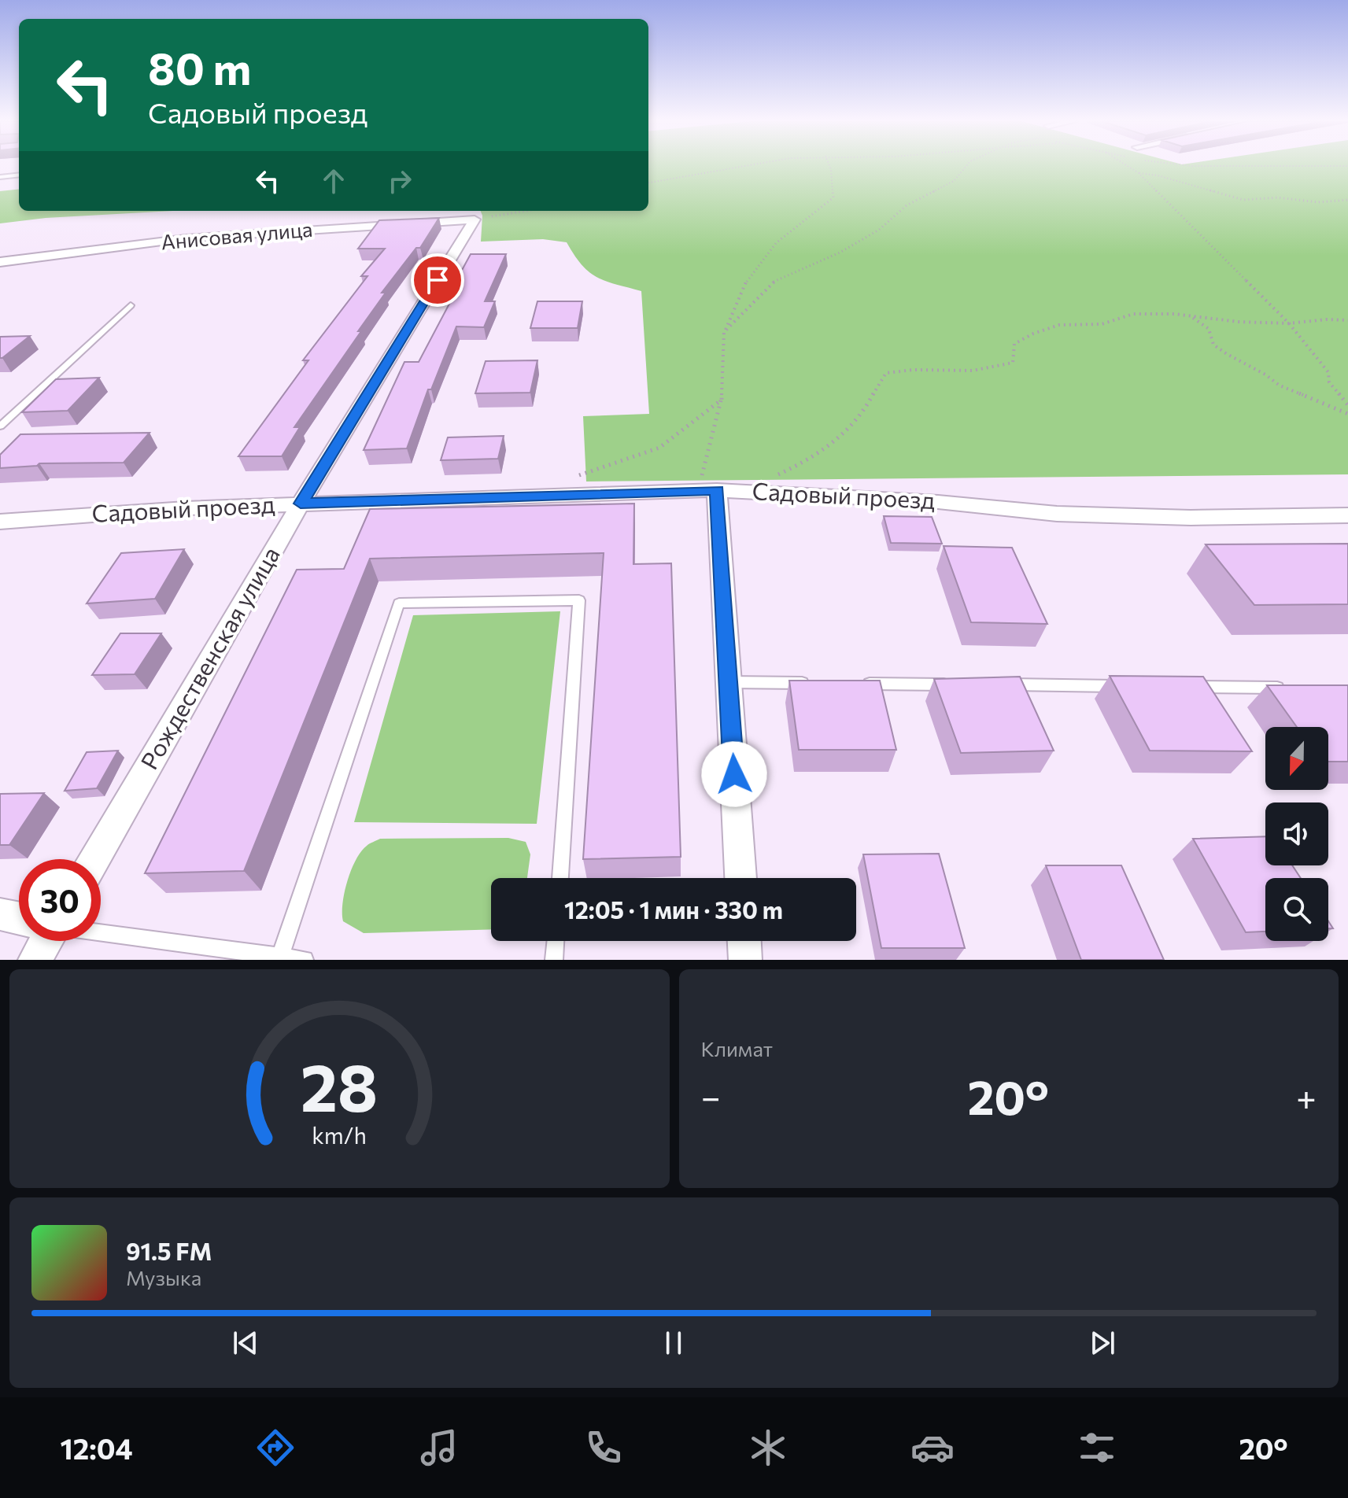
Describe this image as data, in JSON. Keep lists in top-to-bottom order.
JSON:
{
  "streets": {
    "street": ["Анисовая улица", "Садовый проезд", "Рождественская улица"]
  },
  "crossings": [
    ["Анисовая улица", "Рождественская улица"],
    ["Садовый проезд", "Рождественская улица"]
  ],
  "north": "bottom",
  "page": {
    "turn": ["80 m", "Садовый проезд"],
    "limit": "30",
    "trip": "12:05 · 1 мин · 330 m",
    "tile": "Климат",
    "heat": ["−", "20°", "+"],
    "song": ["91.5 FM", "Музыка"],
    "tabs": ["12:04", "20°"],
    "gauge": ["28", "km/h"]
  }
}
